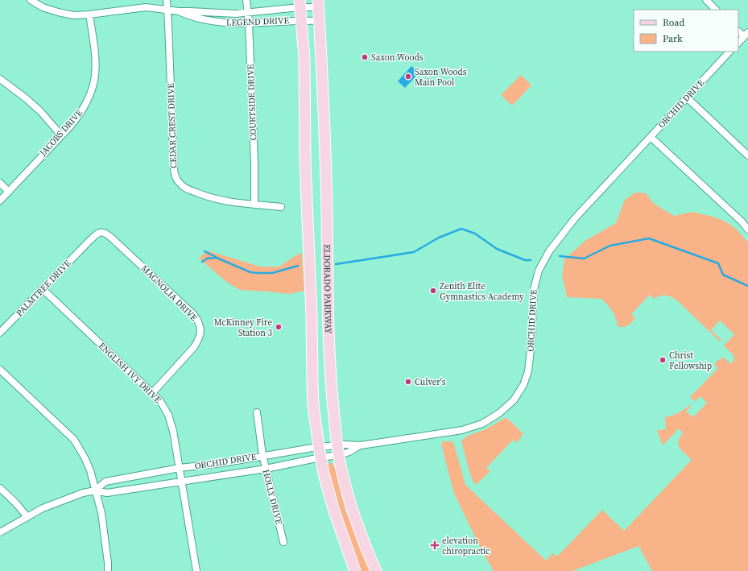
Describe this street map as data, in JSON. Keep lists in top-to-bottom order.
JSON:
{
  "streets": {
    "main road": ["ELDORADO PARKWAY"],
    "street": [
      "LEGEND DRIVE",
      "COURTSIDE DRIVE",
      "ORCHID DRIVE",
      "CEDAR CREST DRIVE",
      "JACOBS DRIVE",
      "PALMTREE DRIVE",
      "MAGNOLIA DRIVE",
      "ENGLISH IVY DRIVE",
      "HOLLY DRIVE"
    ]
  },
  "crossings": [
    ["LEGEND DRIVE", "COURTSIDE DRIVE"],
    ["LEGEND DRIVE", "CEDAR CREST DRIVE"],
    ["LEGEND DRIVE", "JACOBS DRIVE"],
    ["LEGEND DRIVE", "ELDORADO PARKWAY"],
    ["COURTSIDE DRIVE", "CEDAR CREST DRIVE"],
    ["ORCHID DRIVE", "ELDORADO PARKWAY"],
    ["ORCHID DRIVE", "ENGLISH IVY DRIVE"],
    ["ORCHID DRIVE", "HOLLY DRIVE"],
    ["PALMTREE DRIVE", "MAGNOLIA DRIVE"],
    ["PALMTREE DRIVE", "ENGLISH IVY DRIVE"],
    ["MAGNOLIA DRIVE", "ENGLISH IVY DRIVE"]
  ],
  "places": {
    "other": [
      "Saxon Woods",
      "Saxon Woods Main Pool",
      "Zenith Elite Gymnastics Academy",
      "McKinney Fire Station 3",
      "Christ Fellowship",
      "Culver's"
    ],
    "health": ["elevation chiropractic"]
  },
  "legend": ["Road", "Park"]
}
